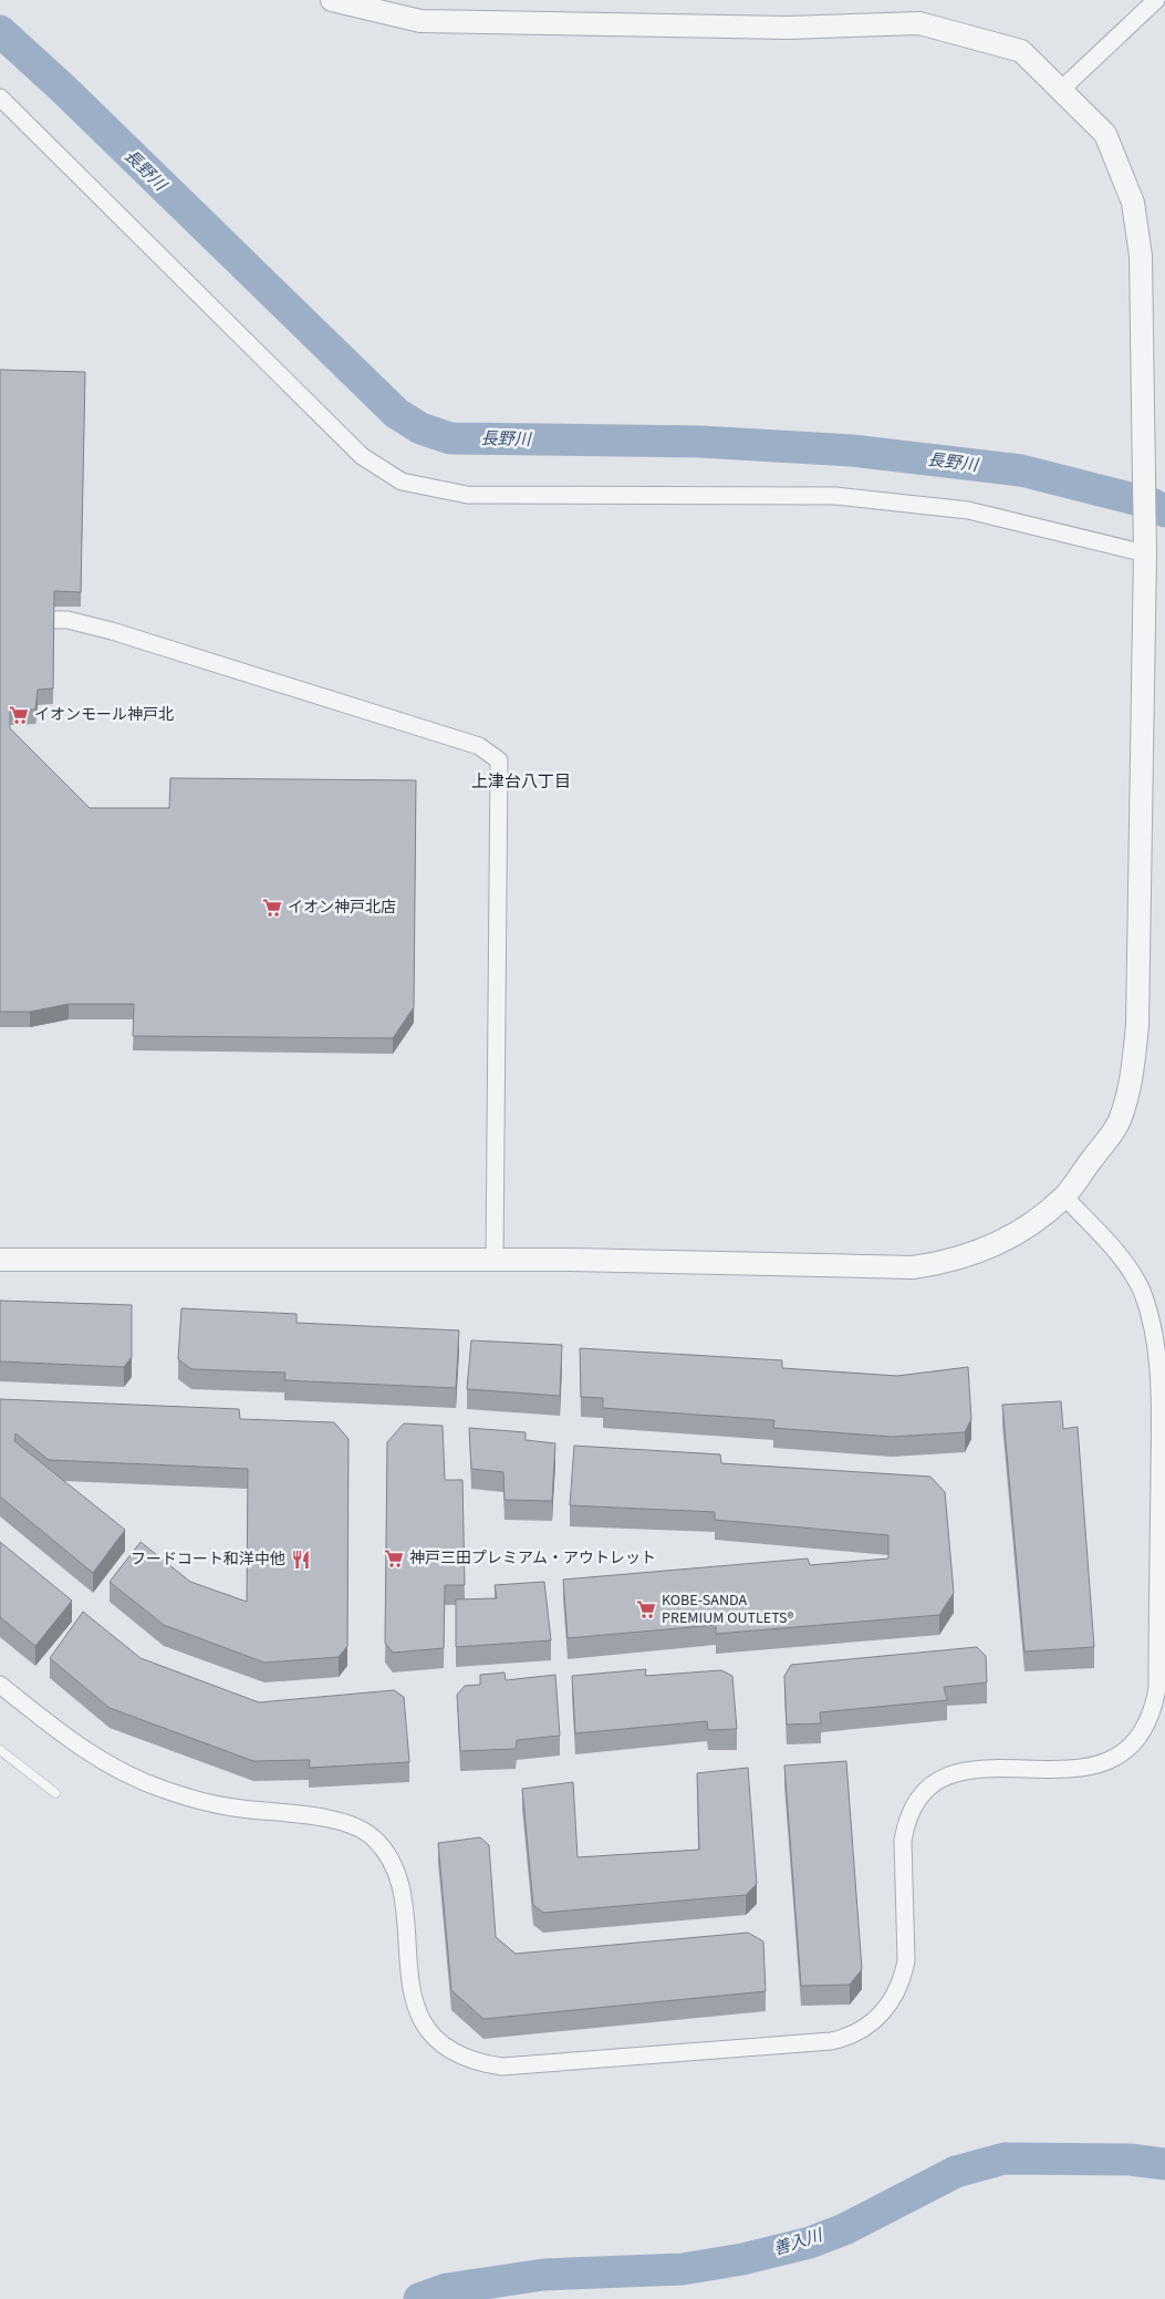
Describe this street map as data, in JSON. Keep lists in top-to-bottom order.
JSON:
{
  "districts": ["上津台八丁目"],
  "water": ["長野川", "善入川"],
  "places": {
    "supermarket": [
      "イオンモール神戸北",
      "イオン神戸北店",
      "神戸三田プレミアム・アウトレット",
      "KOBE-SANDA PREMIUM OUTLETS®"
    ],
    "restaurant": ["フードコート和洋中他"]
  }
}
